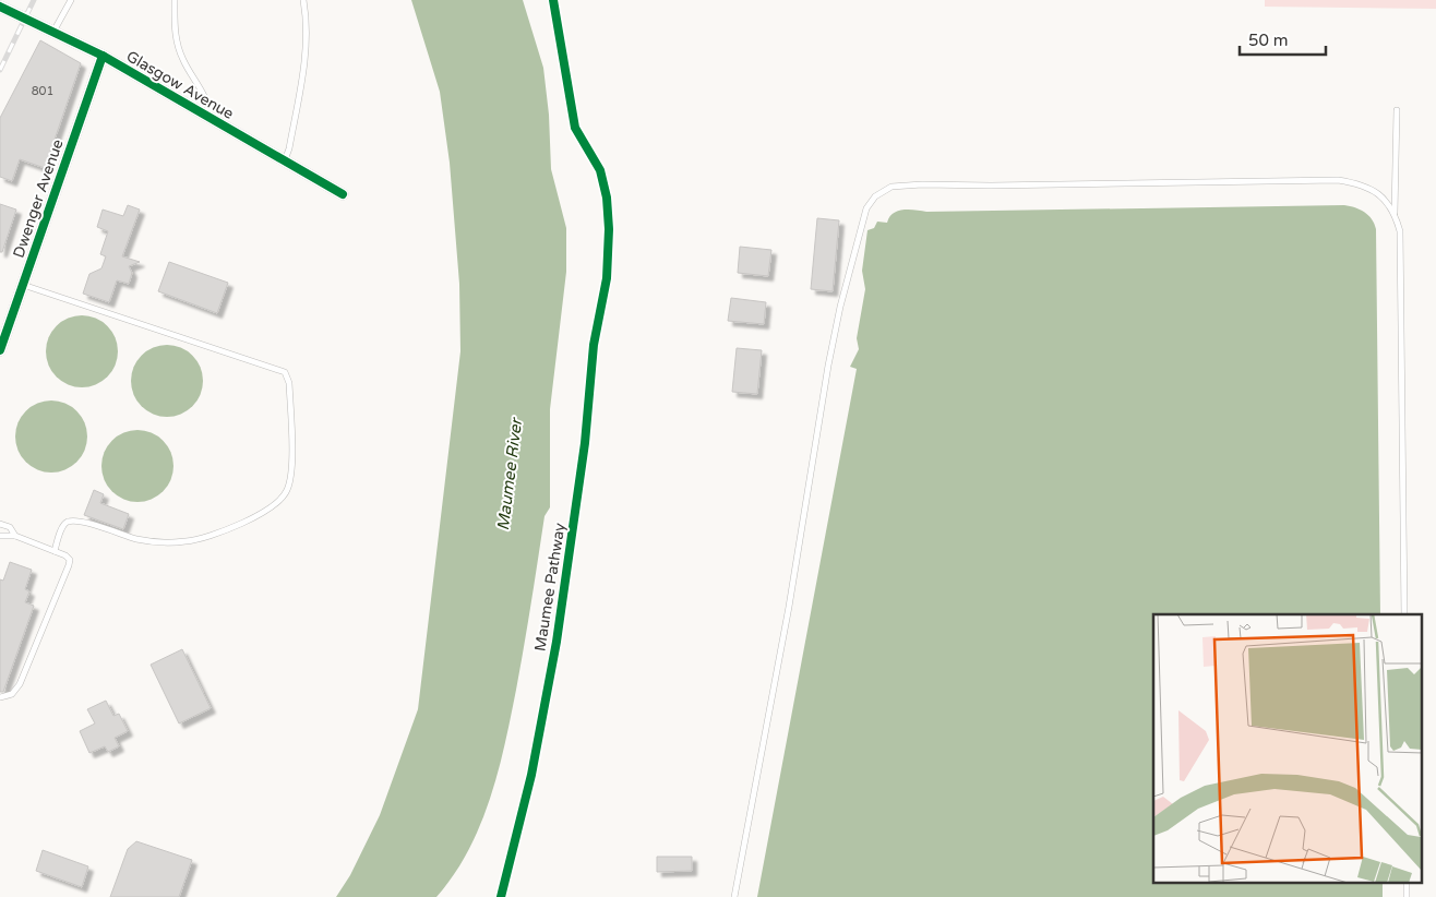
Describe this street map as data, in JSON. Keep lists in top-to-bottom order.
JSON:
{
  "streets": {
    "street": ["Glasgow Avenue", "Dwenger Avenue"],
    "cycle path": ["Maumee Pathway"]
  },
  "crossings": [
    ["Glasgow Avenue", "Dwenger Avenue"]
  ],
  "water": ["Maumee River"],
  "house_numbers": ["801"],
  "scale_bar": "50 m"
}
